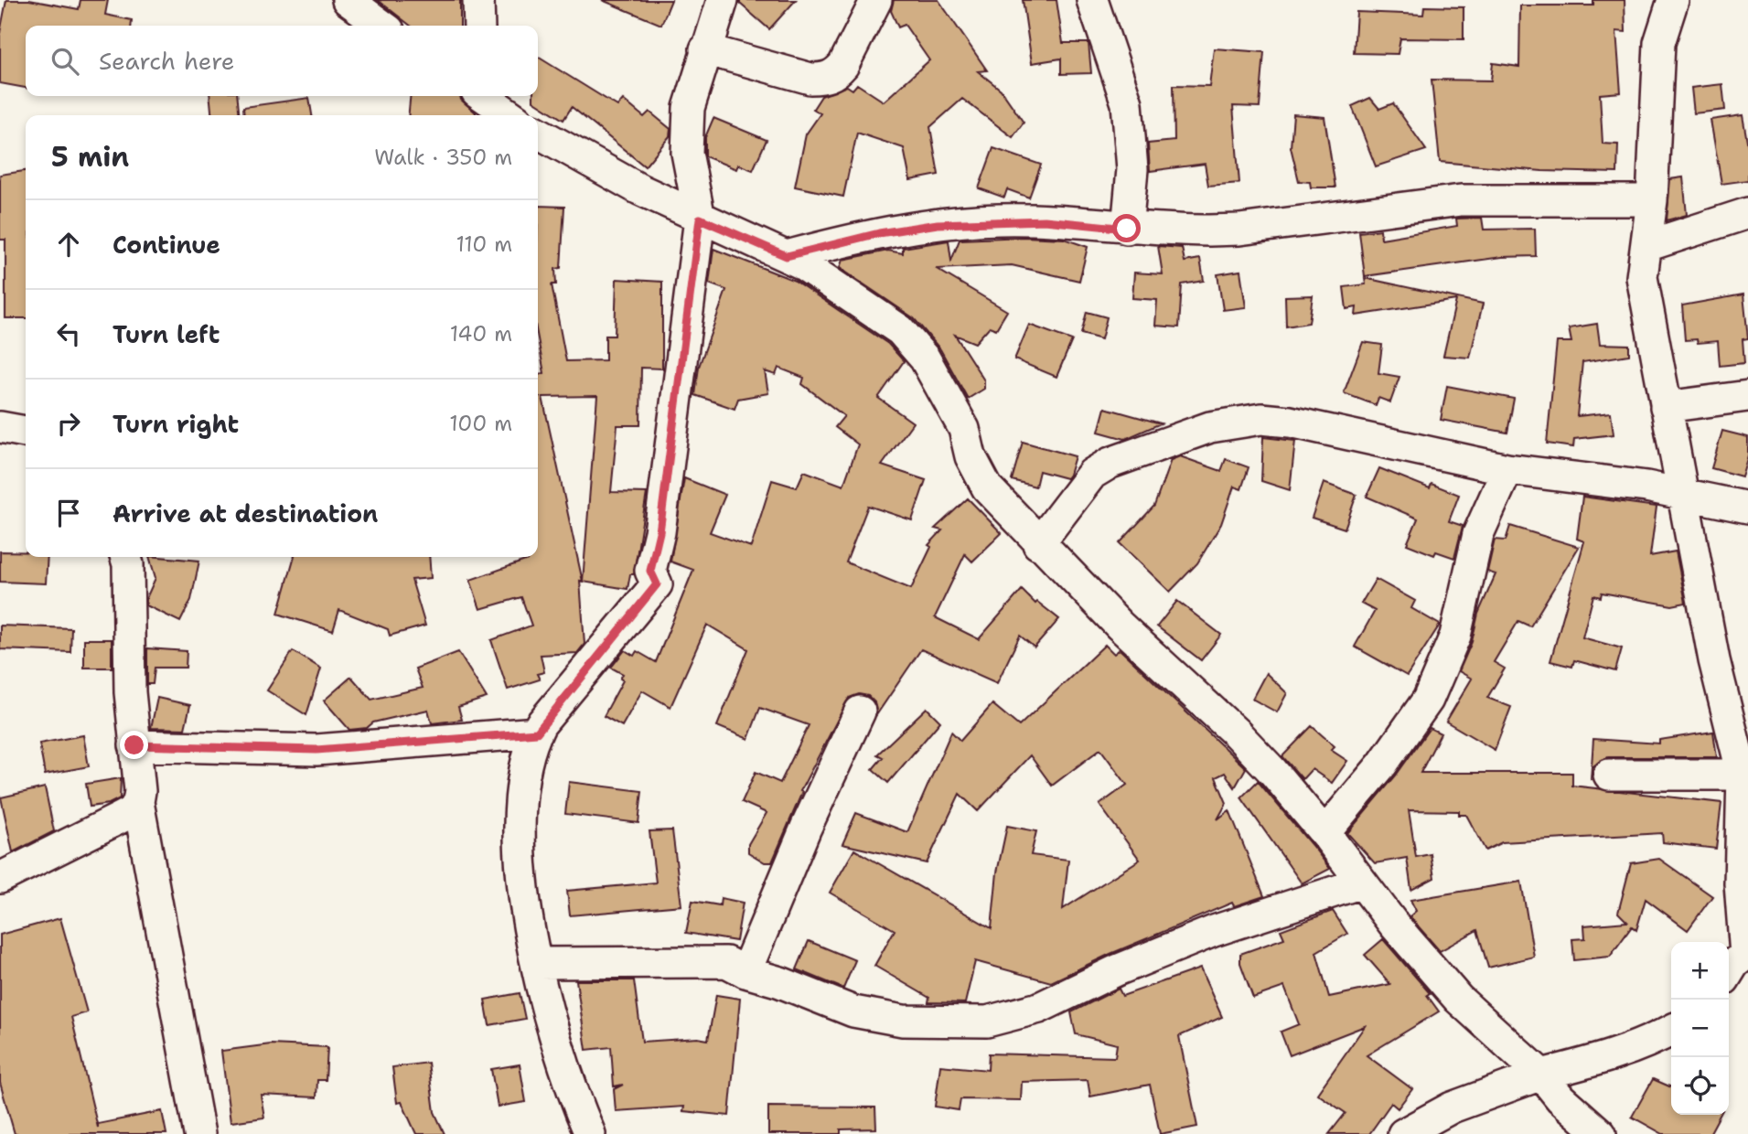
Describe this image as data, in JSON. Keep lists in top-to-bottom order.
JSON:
{
  "page": {
    "search": "Search here",
    "heading": ["5 min", "Walk · 350 m"],
    "list": [
      ["Continue", "110 m"],
      ["Turn left", "140 m"],
      ["Turn right", "100 m"],
      "Arrive at destination"
    ],
    "map_buttons": ["+", "−"]
  }
}
